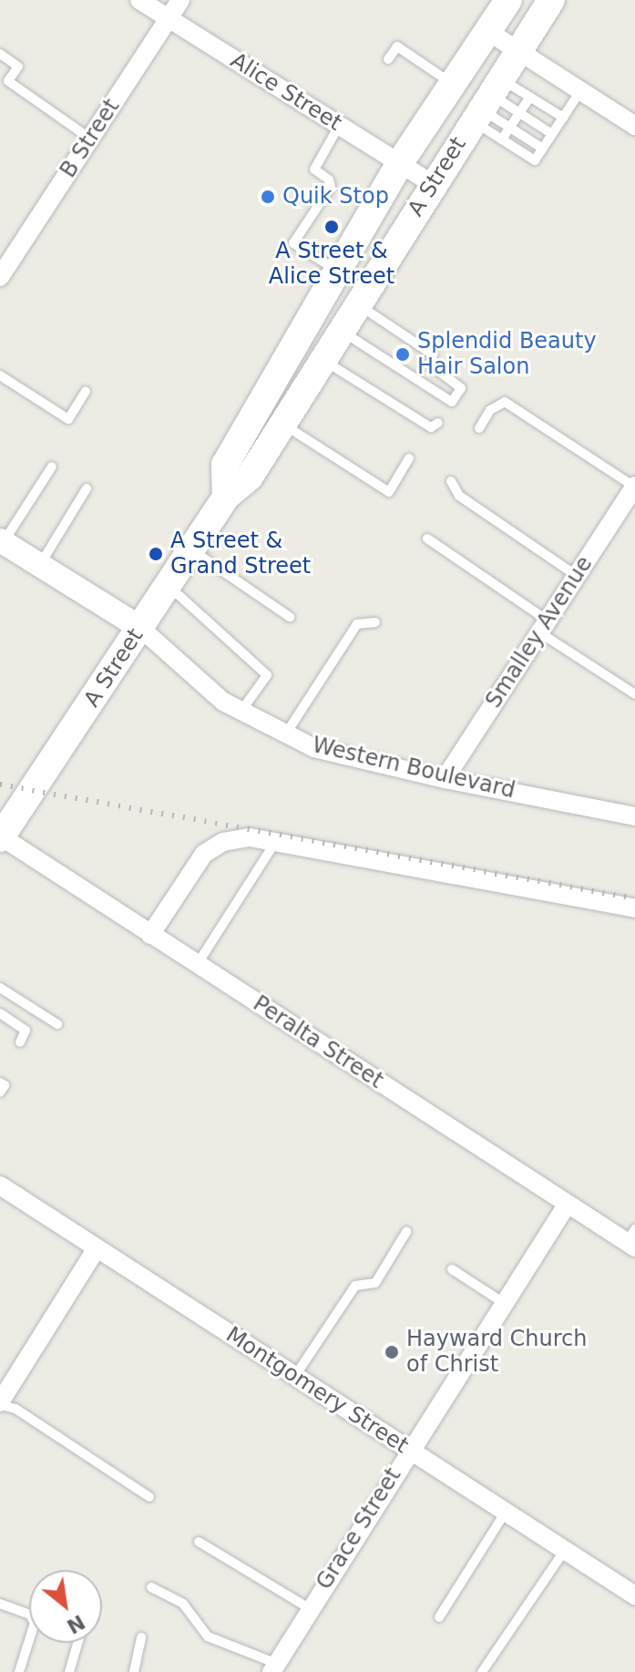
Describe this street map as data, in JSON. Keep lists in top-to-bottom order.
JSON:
{
  "streets": {
    "main road": ["A Street"],
    "street": [
      "Alice Street",
      "B Street",
      "Smalley Avenue",
      "Western Boulevard",
      "Peralta Street",
      "Montgomery Street",
      "Grace Street"
    ]
  },
  "crossings": [
    ["Alice Street", "B Street"],
    ["Alice Street", "A Street"],
    ["A Street", "Western Boulevard"],
    ["A Street", "Peralta Street"],
    ["Smalley Avenue", "Western Boulevard"],
    ["Peralta Street", "Grace Street"],
    ["Montgomery Street", "Grace Street"]
  ],
  "places": [
    "Quik Stop",
    "A Street & Alice Street",
    "Splendid Beauty Hair Salon",
    "A Street & Grand Street",
    "Hayward Church of Christ"
  ],
  "north": "bottom right"
}
